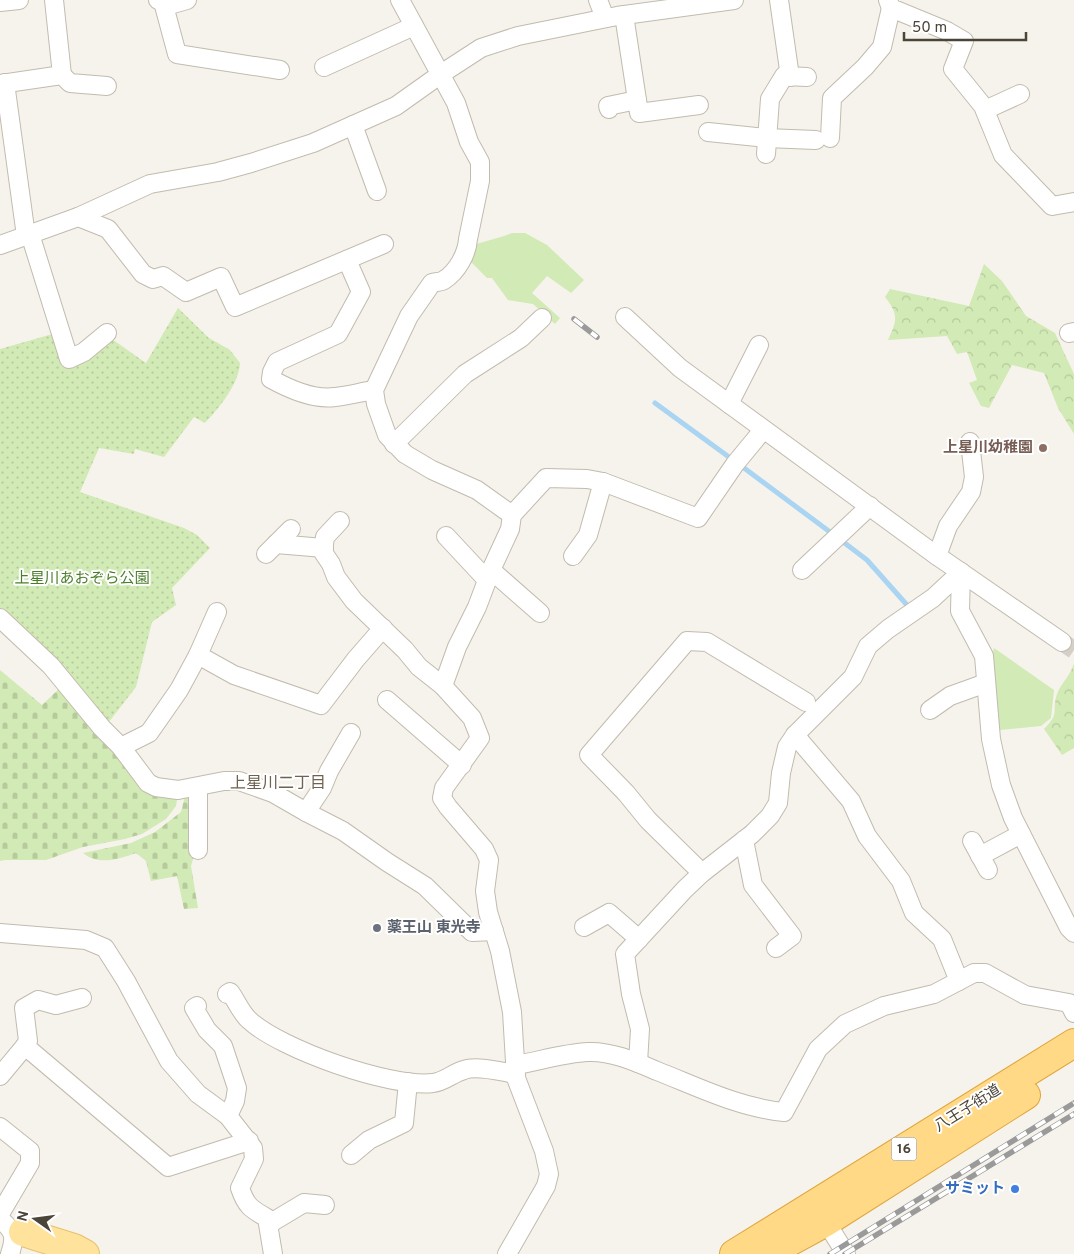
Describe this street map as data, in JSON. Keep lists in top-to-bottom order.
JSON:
{
  "streets": {
    "highway": ["八王子街道", "16"]
  },
  "districts": ["上星川二丁目"],
  "parks": ["上星川あおぞら公園"],
  "places": ["上星川幼稚園", "薬王山 東光寺", "サミット"],
  "scale_bar": "50 m",
  "north": "left"
}
